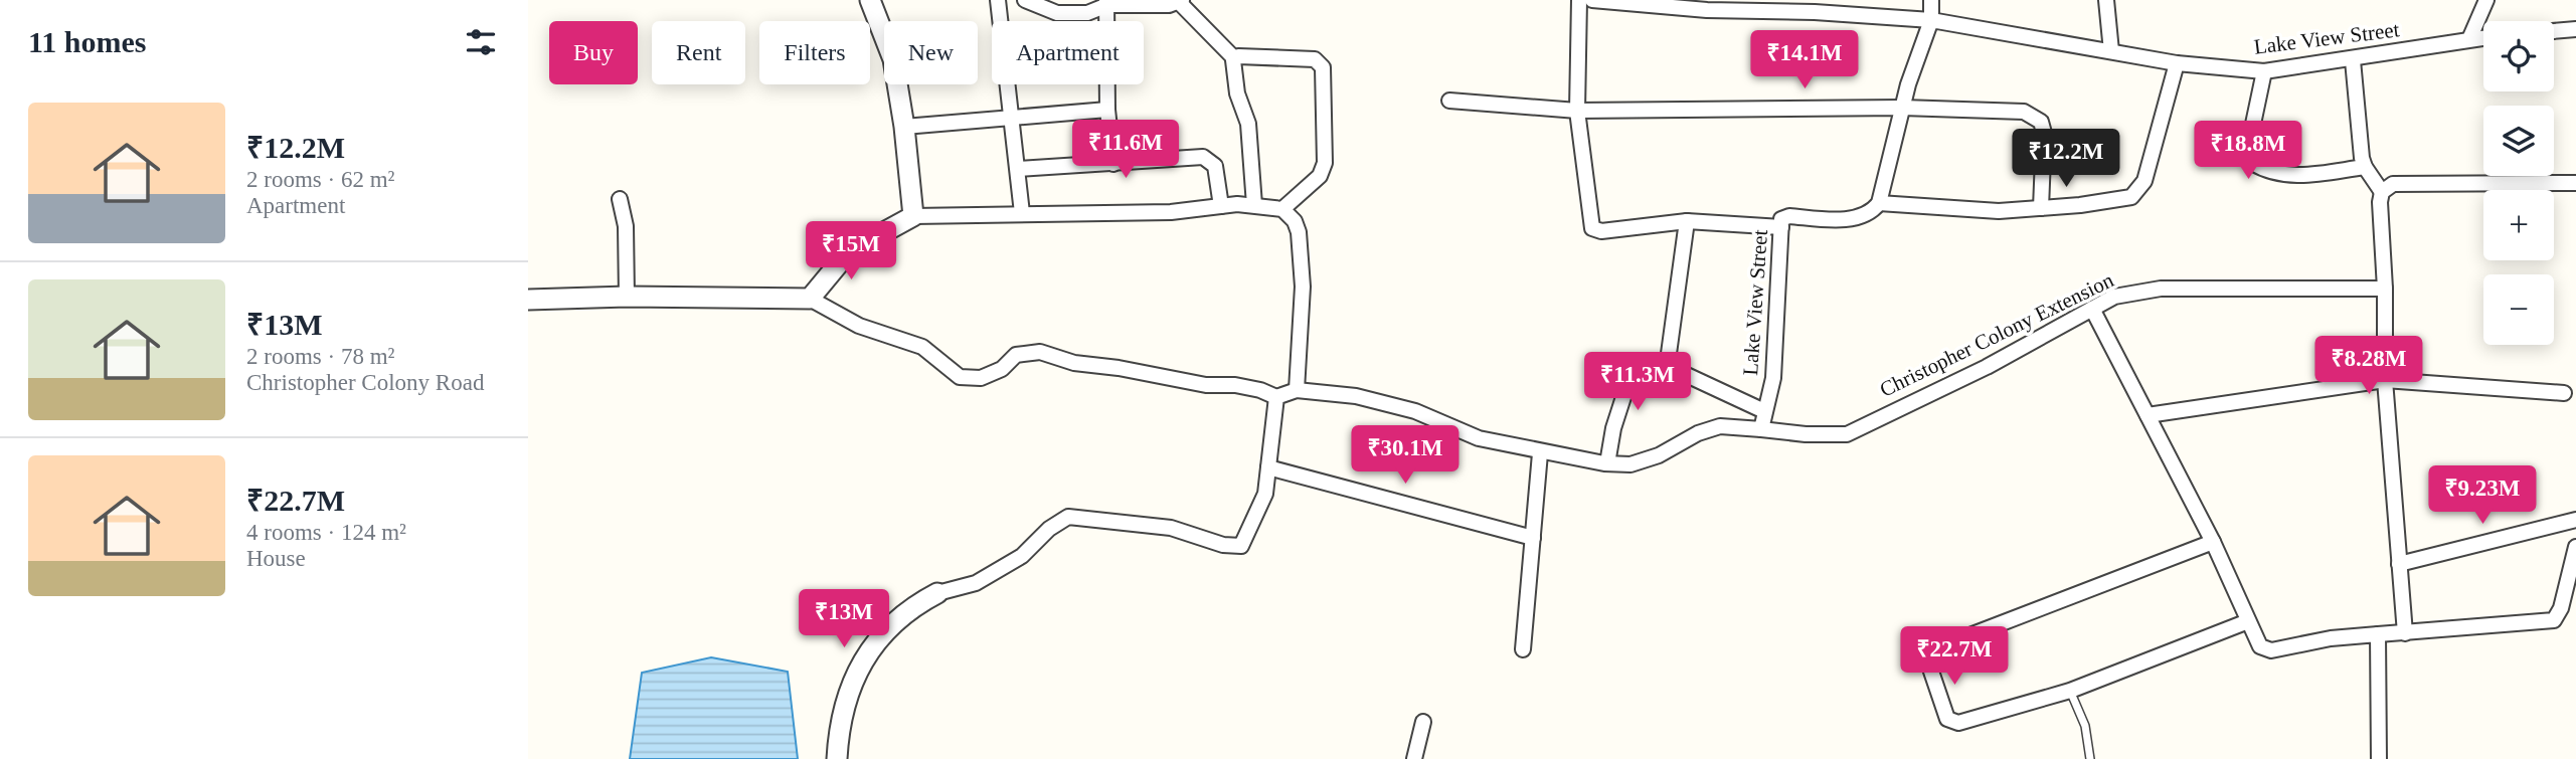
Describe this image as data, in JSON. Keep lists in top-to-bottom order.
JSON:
{
  "streets": {
    "street": ["Lake View Street", "Christopher Colony Extension"]
  },
  "crossings": [
    ["Lake View Street", "Christopher Colony Extension"]
  ],
  "page": {
    "heading": "11 homes",
    "map_buttons": ["+", "−"],
    "chip": [
      "Buy",
      "Rent",
      "Filters",
      "New",
      "Apartment"
    ],
    "price": [
      "₹14.1M",
      "₹11.6M",
      "₹18.8M",
      "₹12.2M",
      "₹15M",
      "₹8.28M",
      "₹11.3M",
      "₹30.1M",
      "₹9.23M",
      "₹13M",
      "₹22.7M"
    ],
    "list": [
      {
        "name": "₹12.2M",
        "note": "2 rooms · 62 m² · Apartment"
      },
      {
        "name": "₹13M",
        "note": "2 rooms · 78 m² · Christopher Colony Road"
      },
      {
        "name": "₹22.7M",
        "note": "4 rooms · 124 m² · House"
      }
    ]
  }
}
